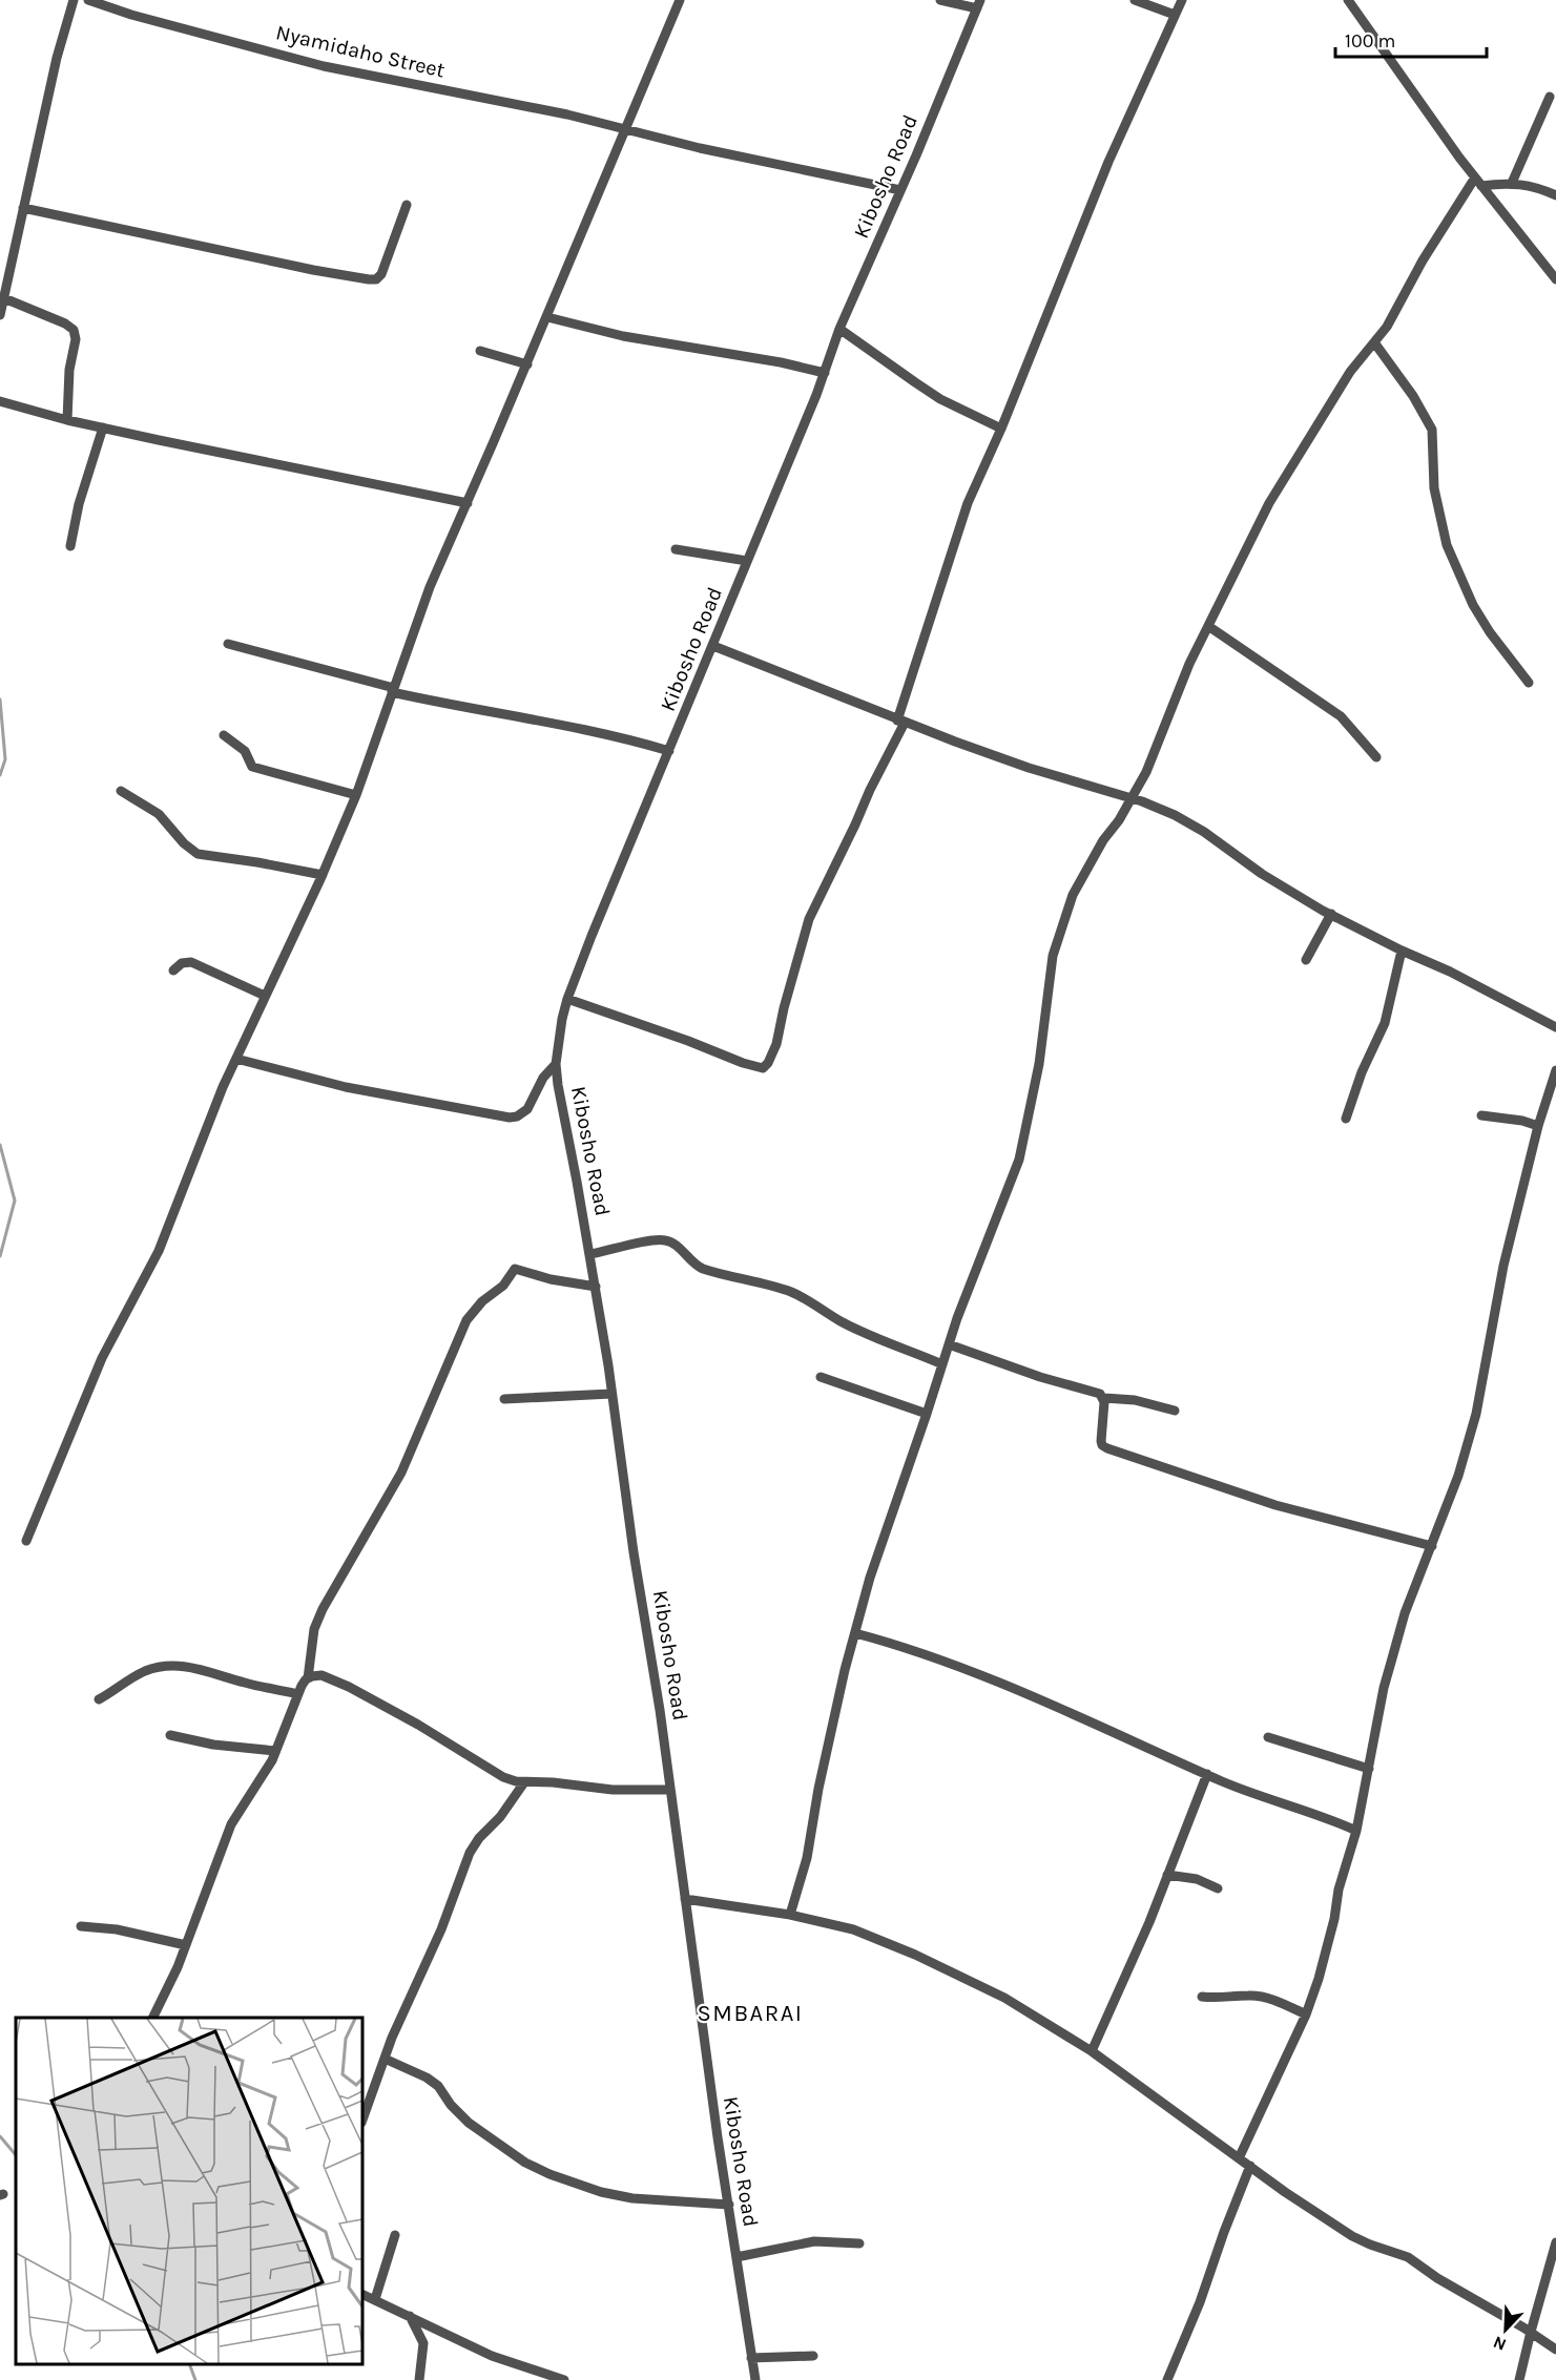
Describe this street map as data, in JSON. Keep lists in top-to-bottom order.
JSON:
{
  "streets": {
    "street": ["Nyamidaho Street", "Kibosho Road"]
  },
  "crossings": [
    ["Nyamidaho Street", "Kibosho Road"]
  ],
  "districts": ["SMBARAI"],
  "scale_bar": "100 m",
  "north": "bottom left"
}
